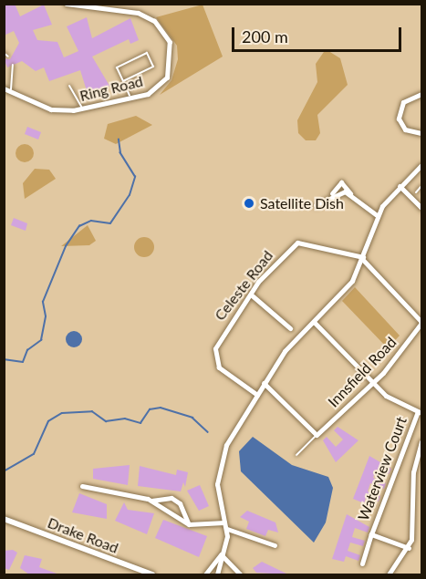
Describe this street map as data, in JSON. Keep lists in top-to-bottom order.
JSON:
{
  "streets": {
    "street": [
      "Ring Road",
      "Celeste Road",
      "Innsfield Road",
      "Waterview Court",
      "Drake Road"
    ]
  },
  "places": ["Satellite Dish"],
  "scale_bar": "200 m"
}
